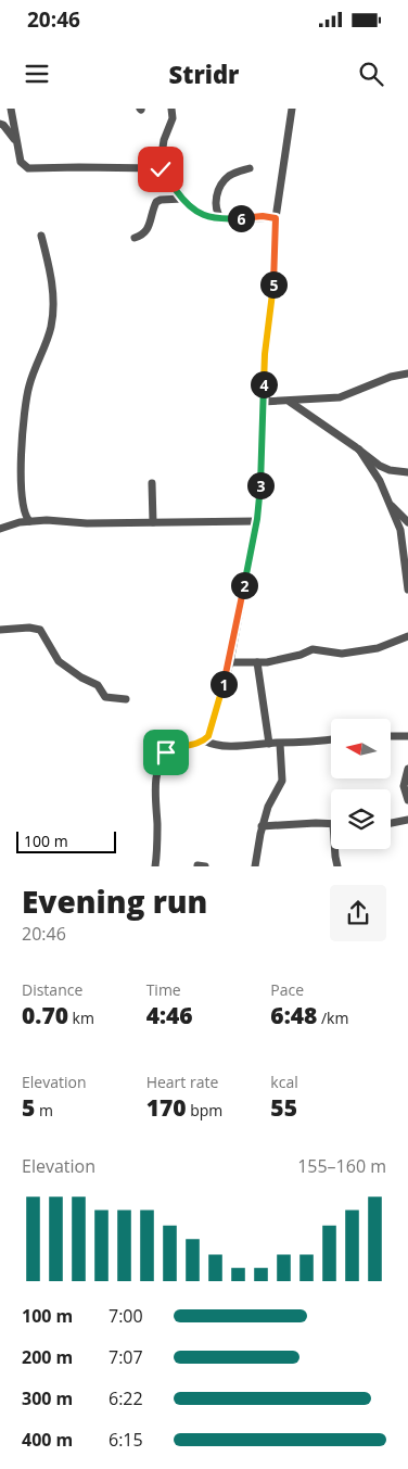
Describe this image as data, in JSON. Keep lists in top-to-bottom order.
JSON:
{
  "scale_bar": "100 m",
  "north": "left",
  "page": {
    "status": "20:46",
    "header": "Stridr",
    "pins": [
      "6",
      "5",
      "4",
      "3",
      "2",
      "1"
    ],
    "scale": "100 m",
    "heading": ["Evening run", "20:46"],
    "stats": [
      ["Distance", "0.70 km"],
      ["Time", "4:46"],
      ["Pace", "6:48 /km"],
      ["Elevation", "5 m"],
      ["Heart rate", "170 bpm"],
      ["kcal", "55"]
    ],
    "chart": ["Elevation", "155–160 m"],
    "list": [
      {
        "name": "100 m",
        "note": "7:00"
      },
      {
        "name": "200 m",
        "note": "7:07"
      },
      {
        "name": "300 m",
        "note": "6:22"
      },
      {
        "name": "400 m",
        "note": "6:15"
      }
    ]
  }
}
